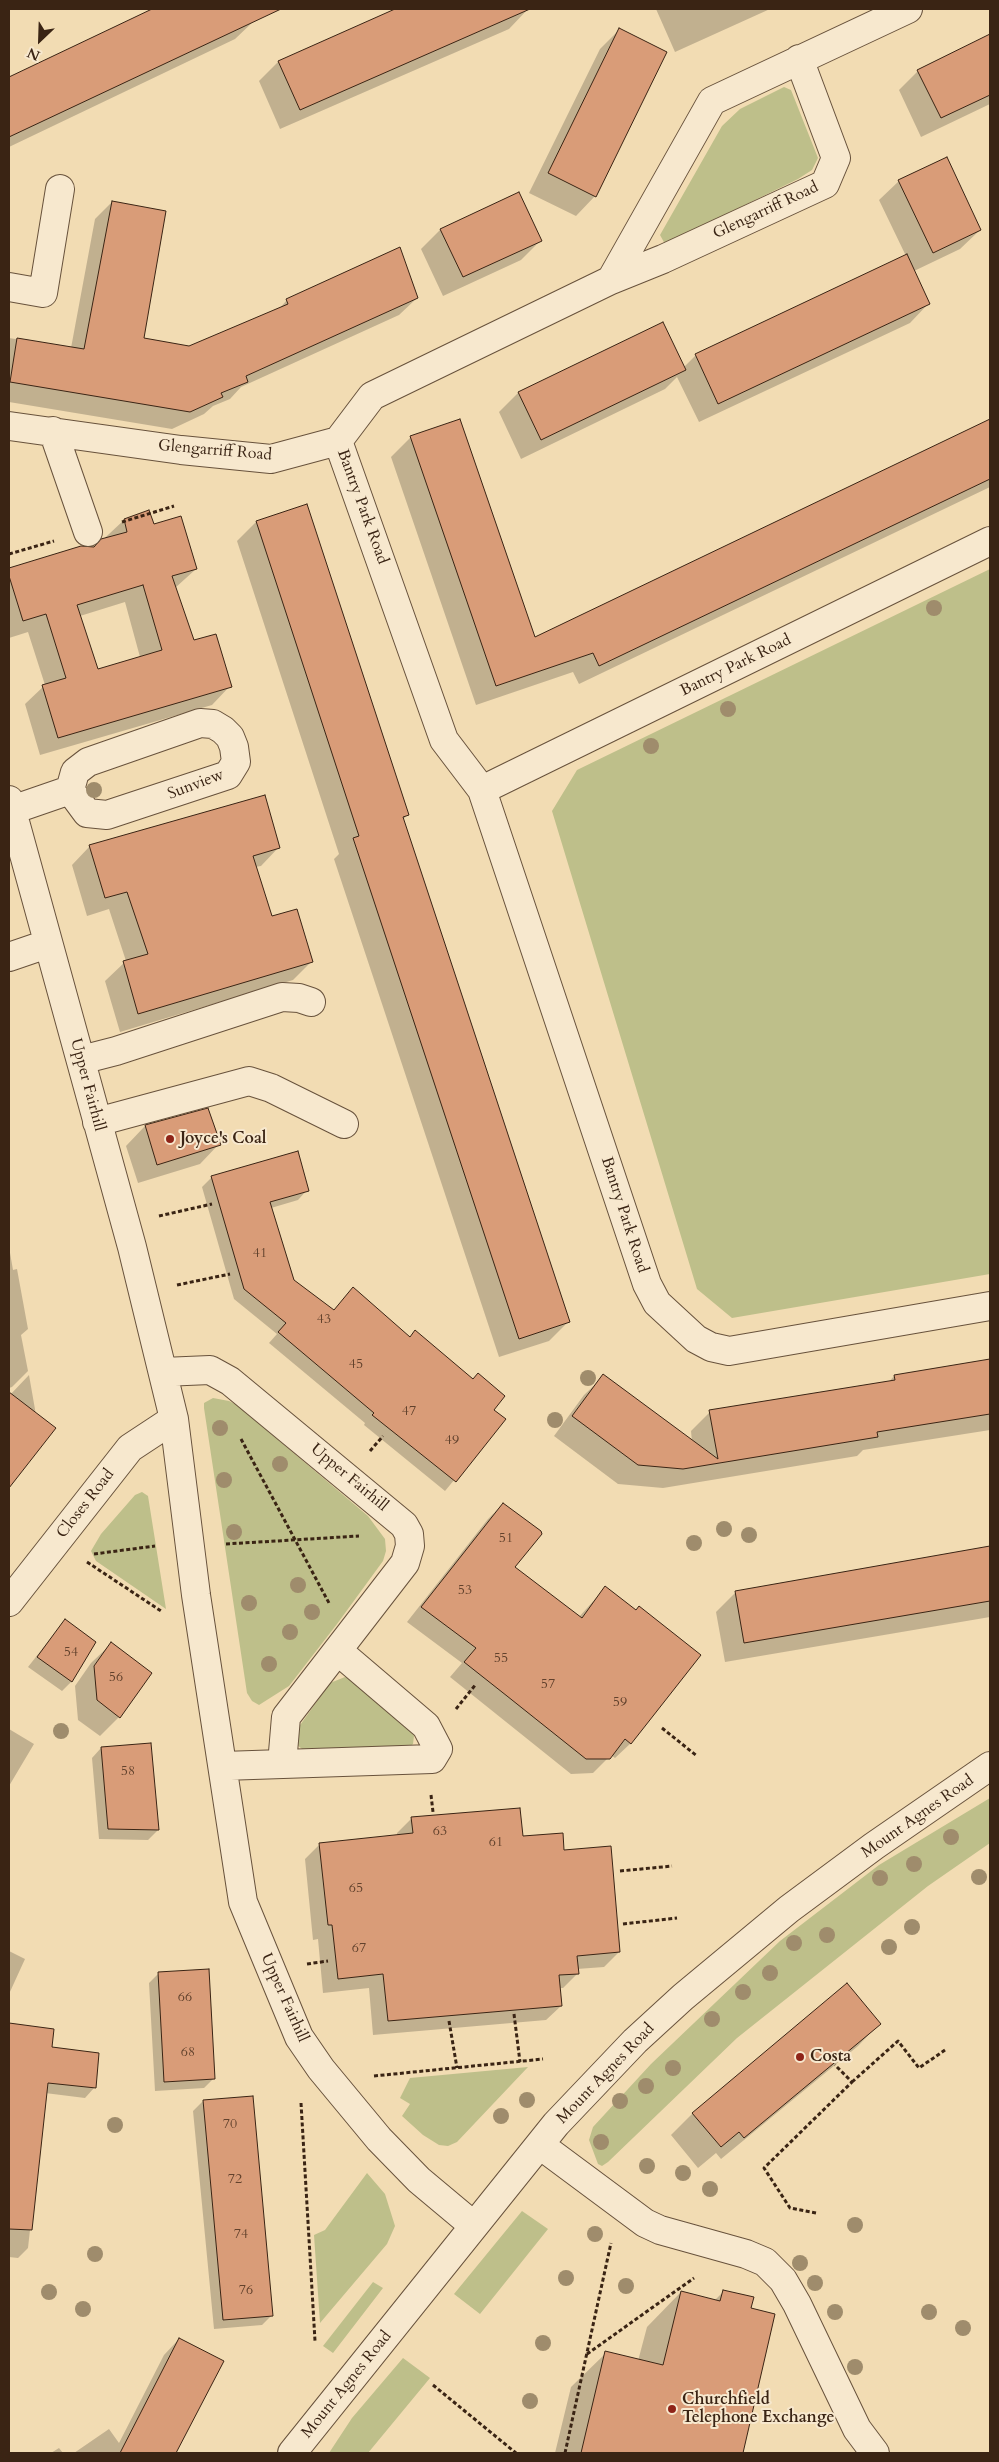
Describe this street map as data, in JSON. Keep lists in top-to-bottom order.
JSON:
{
  "streets": {
    "street": [
      "Glengarriff Road",
      "Bantry Park Road",
      "Sunview",
      "Upper Fairhill",
      "Closes Road",
      "Mount Agnes Road"
    ]
  },
  "crossings": [
    ["Glengarriff Road", "Bantry Park Road"],
    ["Upper Fairhill", "Closes Road"],
    ["Upper Fairhill", "Mount Agnes Road"]
  ],
  "places": ["Joyce's Coal", "Costa", "Churchfield Telephone Exchange"],
  "house_numbers": [
    "41",
    "43",
    "45",
    "47",
    "49",
    "51",
    "53",
    "54",
    "55",
    "56",
    "57",
    "59",
    "58",
    "63",
    "61",
    "65",
    "67",
    "66",
    "68",
    "70",
    "72",
    "74",
    "76"
  ],
  "north": "bottom left"
}
